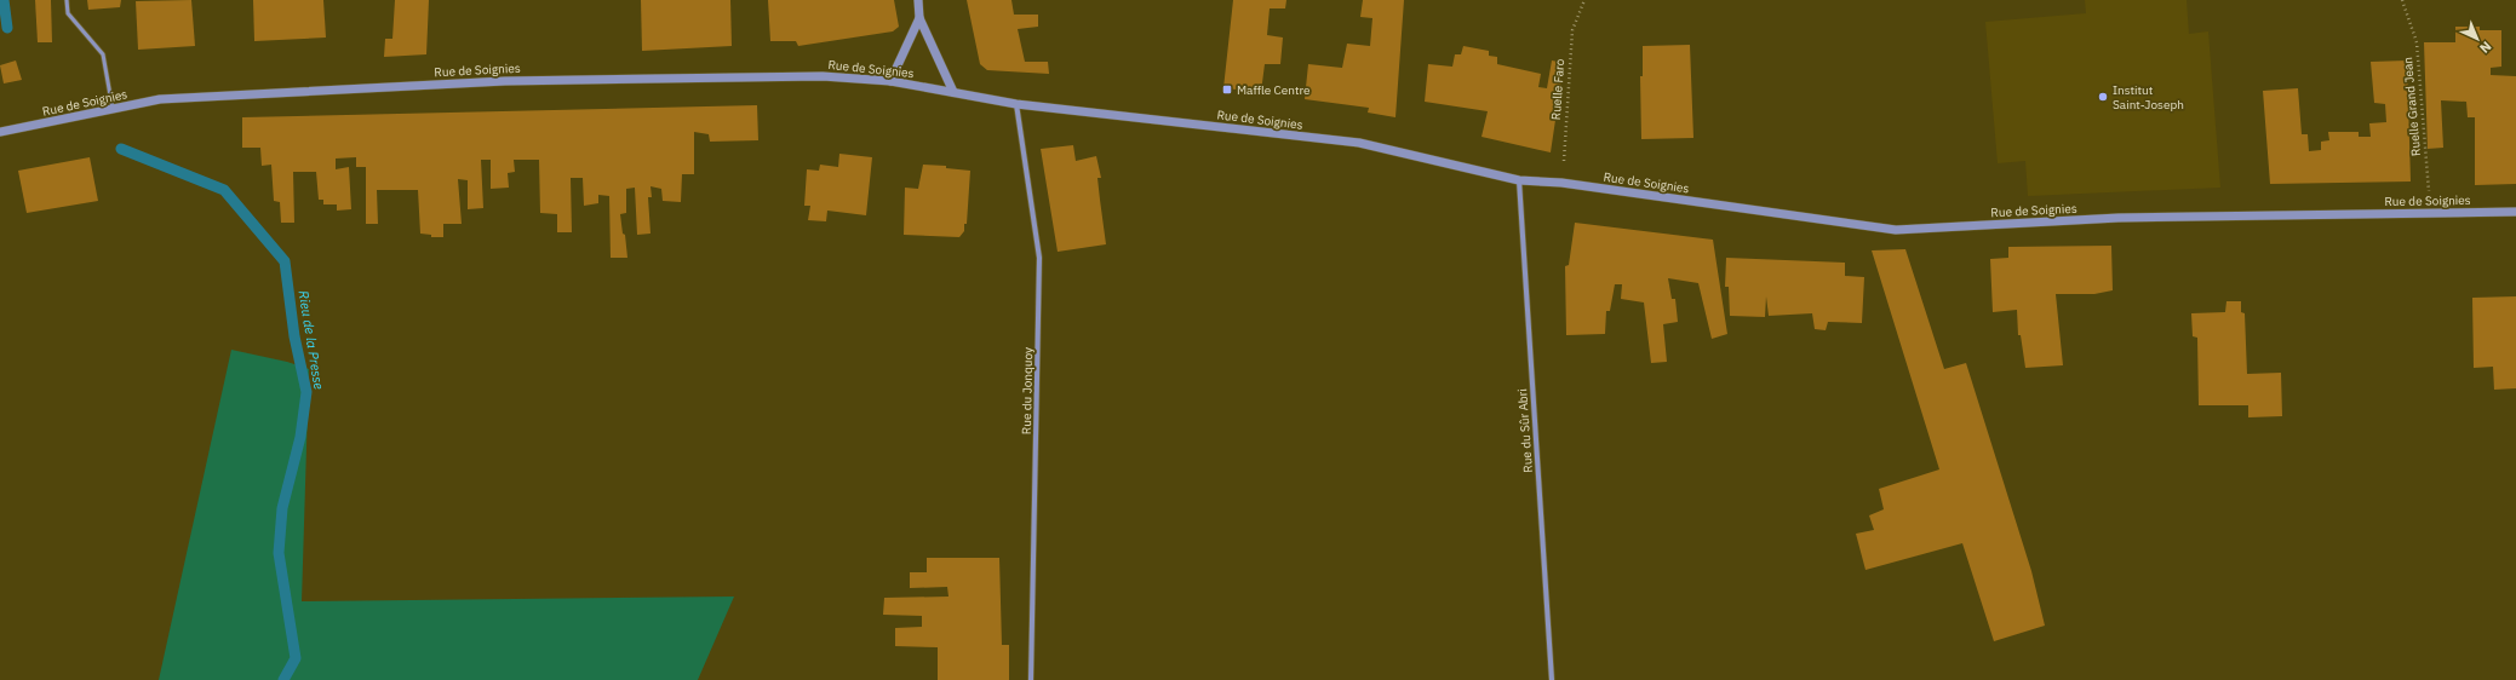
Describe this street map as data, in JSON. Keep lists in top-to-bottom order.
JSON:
{
  "streets": {
    "street": ["Rue de Soignies", "Rue du Jonquoy", "Rue du Sûr Abri"],
    "path": ["Ruelle Faro", "Ruelle Grand Jean"]
  },
  "crossings": [
    ["Rue de Soignies", "Ruelle Faro"],
    ["Rue de Soignies", "Ruelle Grand Jean"],
    ["Rue de Soignies", "Rue du Jonquoy"],
    ["Rue de Soignies", "Rue du Sûr Abri"]
  ],
  "water": ["Rieu de la Presse"],
  "places": {
    "transit": ["Maffle Centre"],
    "other": ["Institut Saint-Joseph"]
  },
  "north": "bottom right"
}
